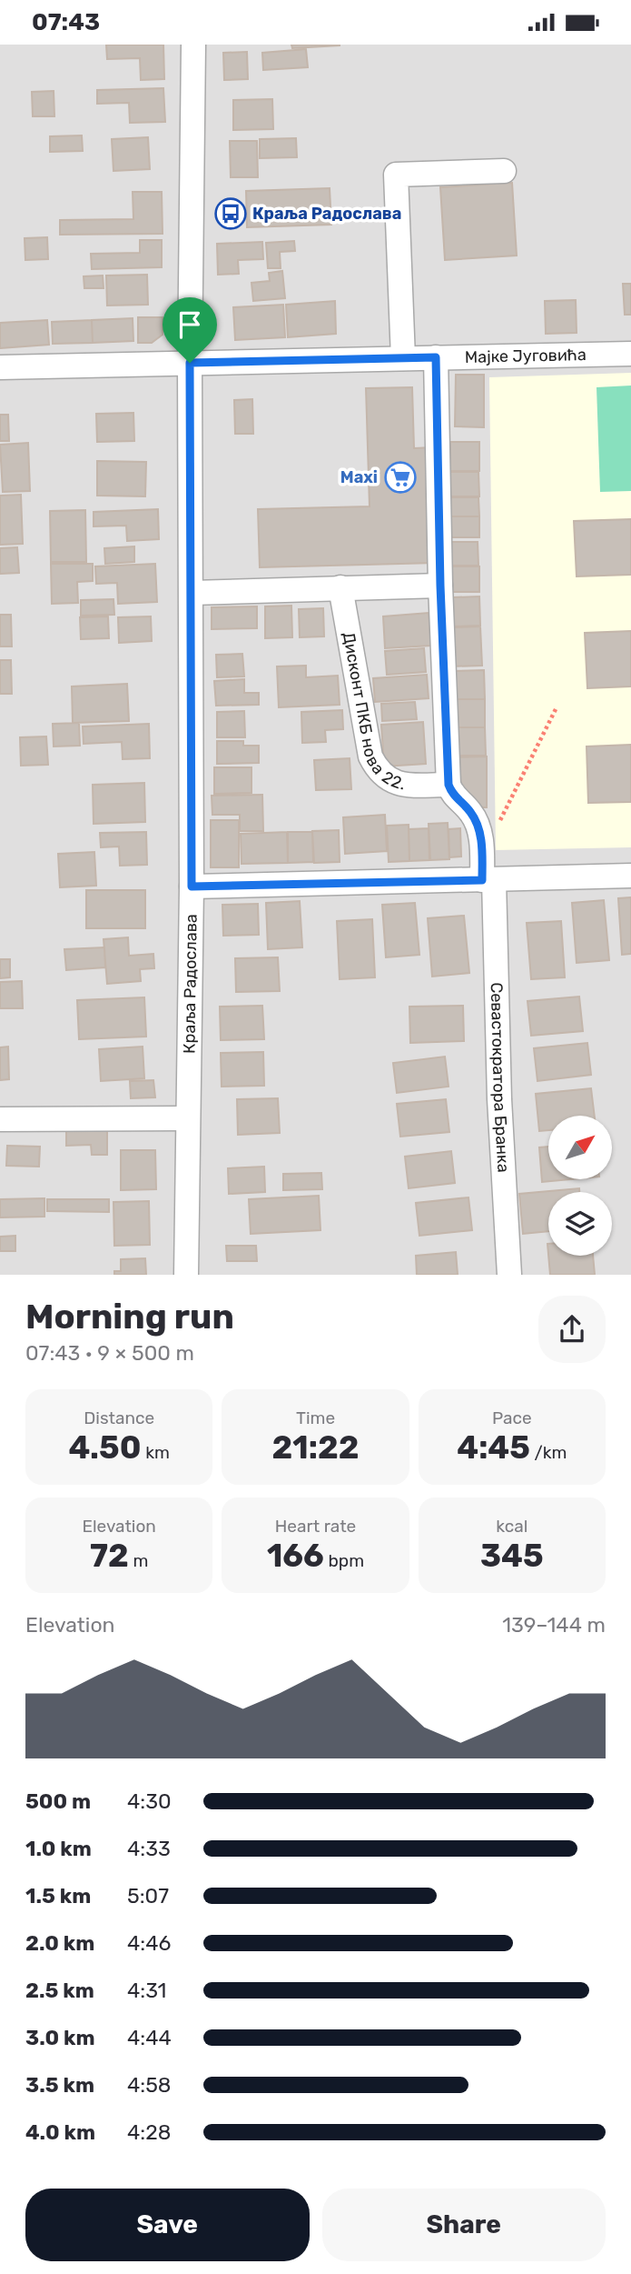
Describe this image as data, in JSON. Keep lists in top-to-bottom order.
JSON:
{
  "streets": {
    "street": [
      "Мајке Југовића",
      "Дисконт ПКБ нова 22.",
      "Краља Радослава",
      "Севастократора Бранка"
    ]
  },
  "crossings": [
    ["Мајке Југовића", "Краља Радослава"],
    ["Дисконт ПКБ нова 22.", "Севастократора Бранка"]
  ],
  "places": {
    "bus stop": ["Краља Радослава"],
    "supermarket": ["Maxi"]
  },
  "north": "top right",
  "page": {
    "status": "07:43",
    "heading": ["Morning run", "07:43 · 9 × 500 m"],
    "stats": [
      ["Distance", "4.50 km"],
      ["Time", "21:22"],
      ["Pace", "4:45 /km"],
      ["Elevation", "72 m"],
      ["Heart rate", "166 bpm"],
      ["kcal", "345"]
    ],
    "chart": ["Elevation", "139–144 m"],
    "list": [
      {
        "name": "500 m",
        "note": "4:30"
      },
      {
        "name": "1.0 km",
        "note": "4:33"
      },
      {
        "name": "1.5 km",
        "note": "5:07"
      },
      {
        "name": "2.0 km",
        "note": "4:46"
      },
      {
        "name": "2.5 km",
        "note": "4:31"
      },
      {
        "name": "3.0 km",
        "note": "4:44"
      },
      {
        "name": "3.5 km",
        "note": "4:58"
      },
      {
        "name": "4.0 km",
        "note": "4:28"
      }
    ],
    "buttons": ["Save", "Share"]
  }
}
